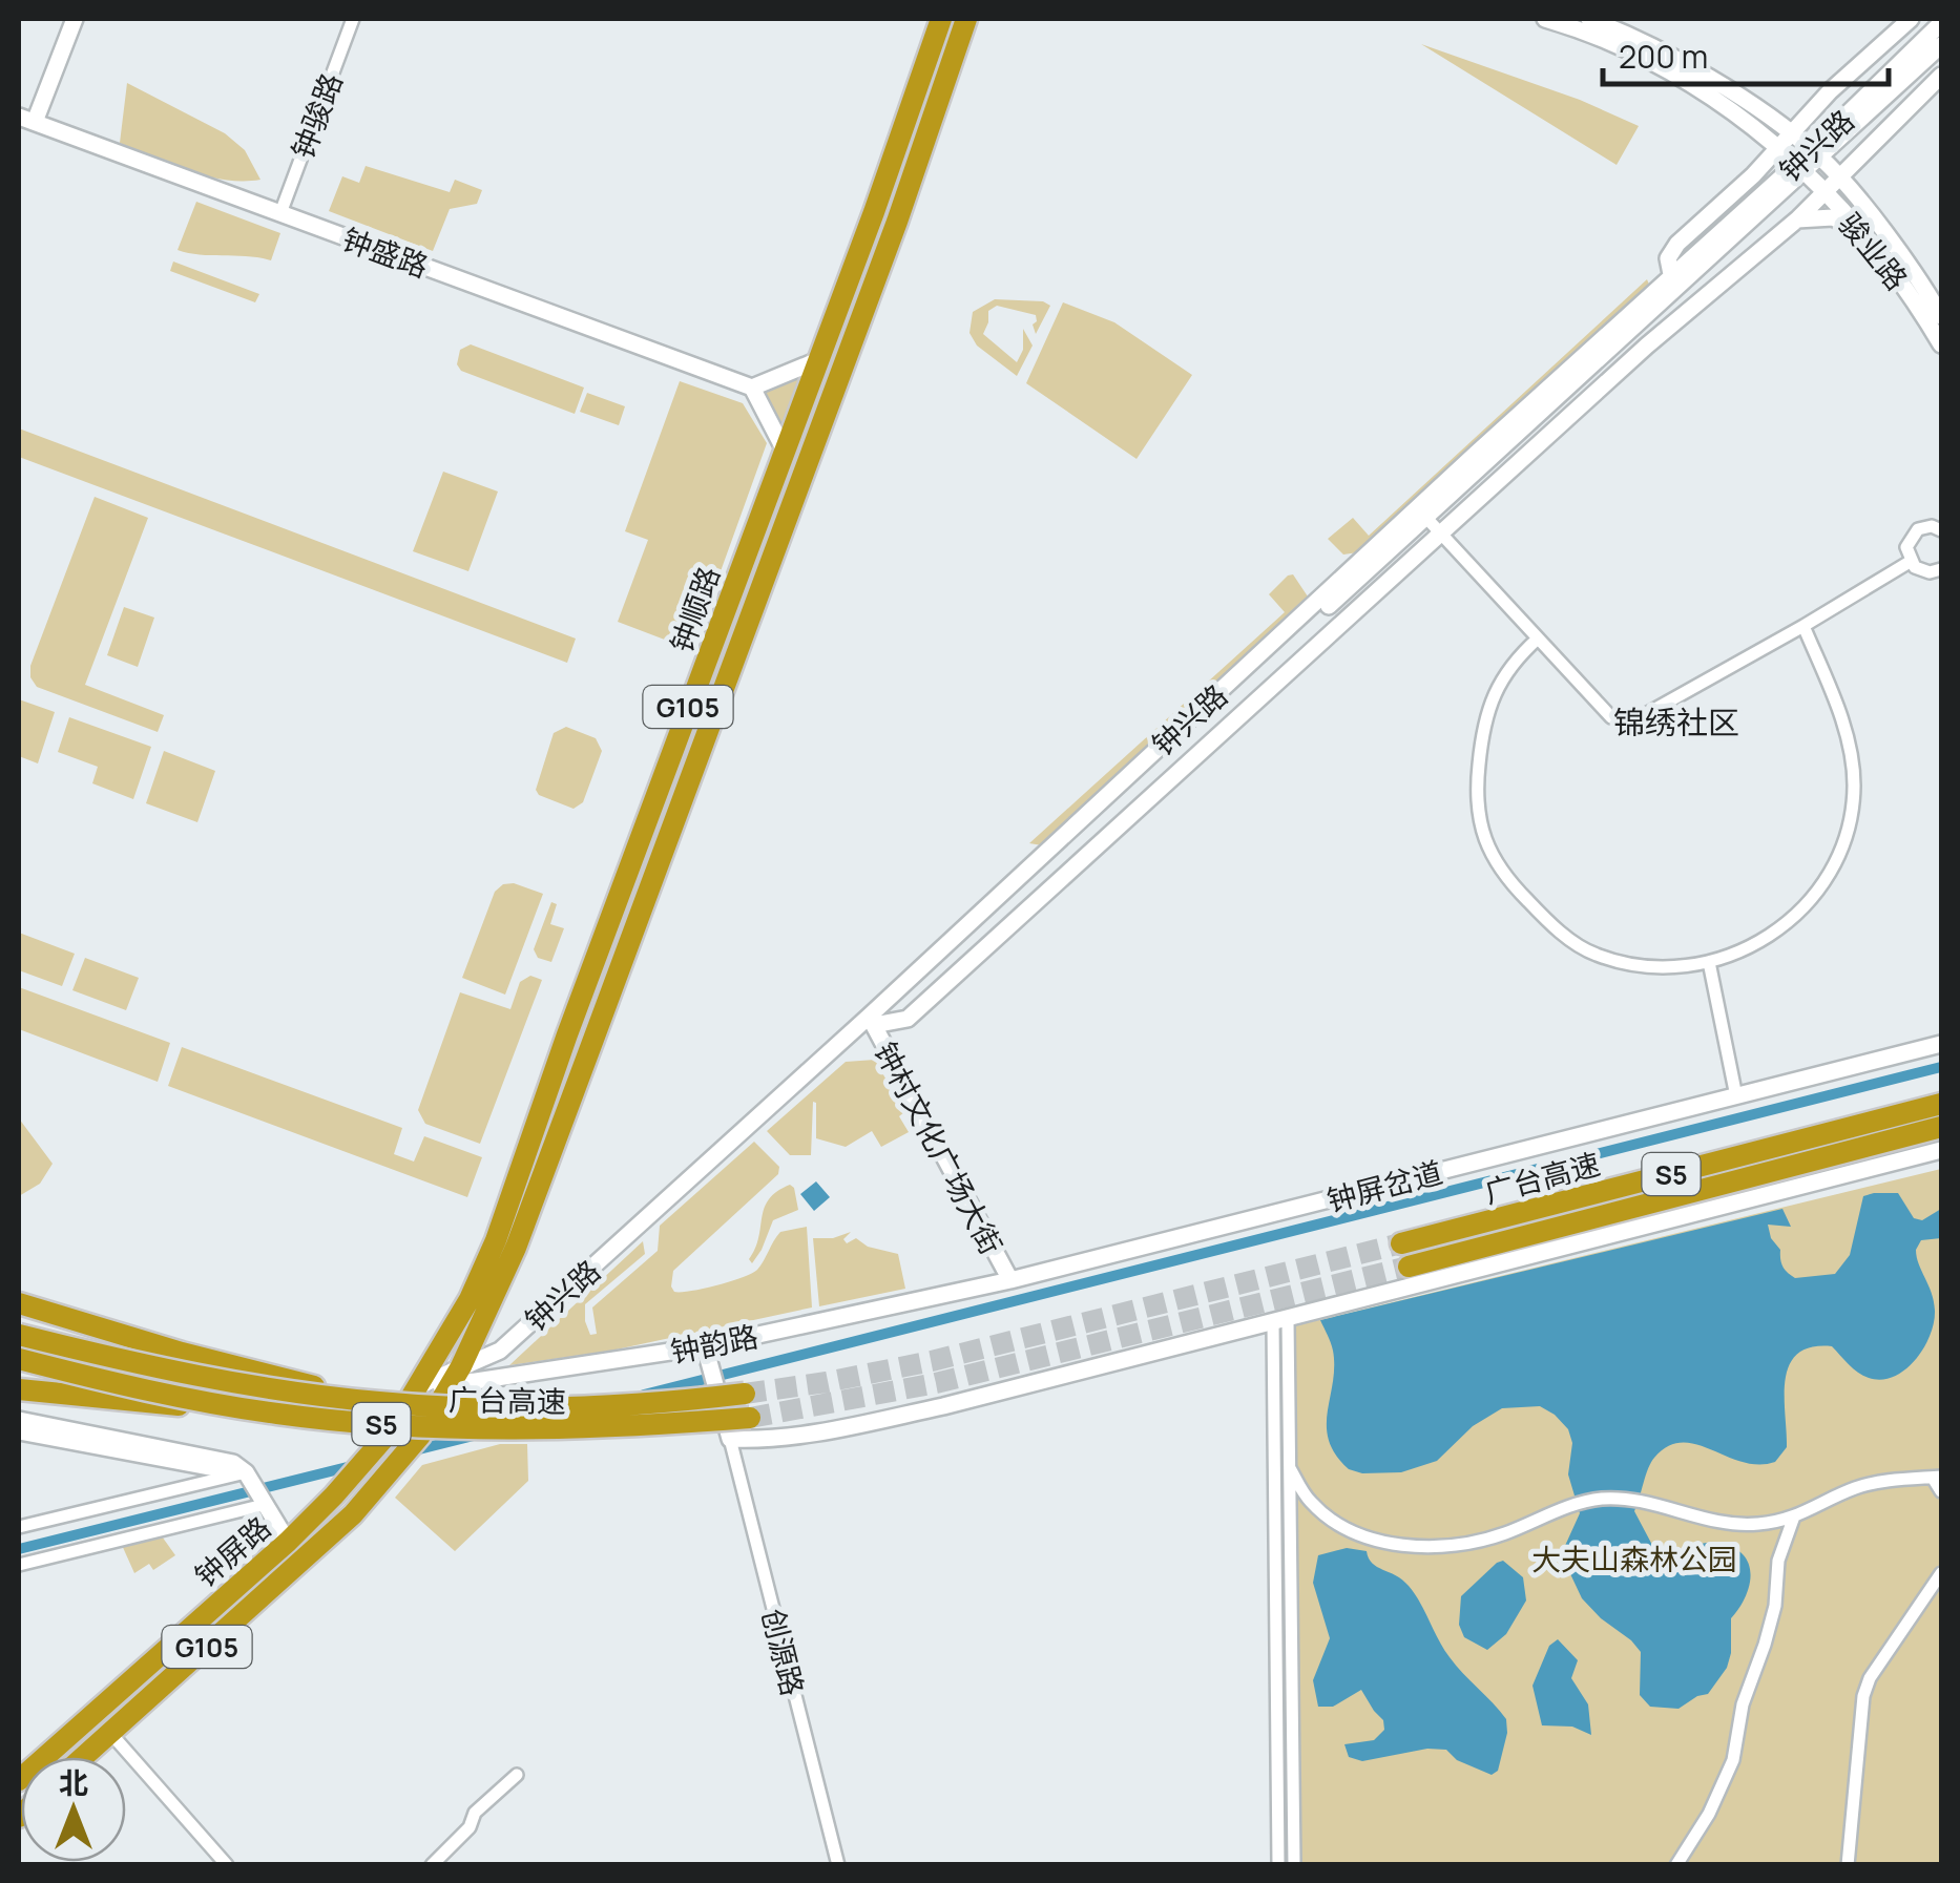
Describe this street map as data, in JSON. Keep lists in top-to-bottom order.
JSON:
{
  "streets": {
    "highway": [
      "钟顺路",
      "G105",
      "S5",
      "广台高速",
      "钟屏路"
    ],
    "main road": [
      "钟兴路",
      "骏业路",
      "钟盛路",
      "钟村文化广场大街",
      "钟屏岔道",
      "钟韵路"
    ],
    "street": ["钟骏路", "创源路"]
  },
  "crossings": [
    ["钟骏路", "钟盛路"],
    ["钟兴路", "骏业路"],
    ["钟兴路", "钟顺路"],
    ["钟兴路", "钟村文化广场大街"],
    ["钟兴路", "钟韵路"],
    ["钟兴路", "钟屏路"],
    ["钟顺路", "钟韵路"],
    ["钟顺路", "钟屏路"],
    ["钟村文化广场大街", "钟屏岔道"],
    ["钟村文化广场大街", "钟韵路"],
    ["钟屏岔道", "钟韵路"],
    ["钟韵路", "钟屏路"]
  ],
  "districts": ["锦绣社区"],
  "parks": ["大夫山森林公园"],
  "scale_bar": "200 m",
  "north": "top"
}
